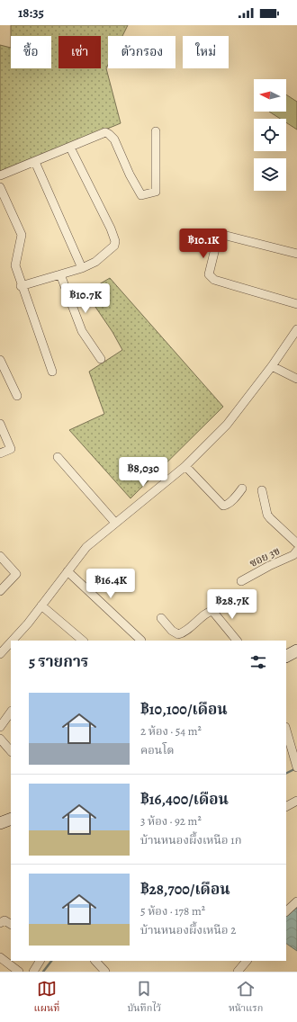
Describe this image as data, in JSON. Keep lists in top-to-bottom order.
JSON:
{
  "streets": {
    "street": ["ซอย 3ข"]
  },
  "north": "left",
  "page": {
    "status": "18:35",
    "chip": [
      "ซื้อ",
      "เช่า",
      "ตัวกรอง",
      "ใหม่"
    ],
    "price": [
      "฿10.1K",
      "฿10.7K",
      "฿8,030",
      "฿16.4K",
      "฿28.7K"
    ],
    "heading": "5 รายการ",
    "list": [
      {
        "name": "฿10,100/เดือน",
        "note": "2 ห้อง · 54 m² · คอนโด"
      },
      {
        "name": "฿16,400/เดือน",
        "note": "3 ห้อง · 92 m² · บ้านหนองผึ้งเหนือ 1ก"
      },
      {
        "name": "฿28,700/เดือน",
        "note": "5 ห้อง · 178 m² · บ้านหนองผึ้งเหนือ 2"
      }
    ],
    "tabs": ["แผนที่", "บันทึกไว้", "หน้าแรก"]
  }
}
